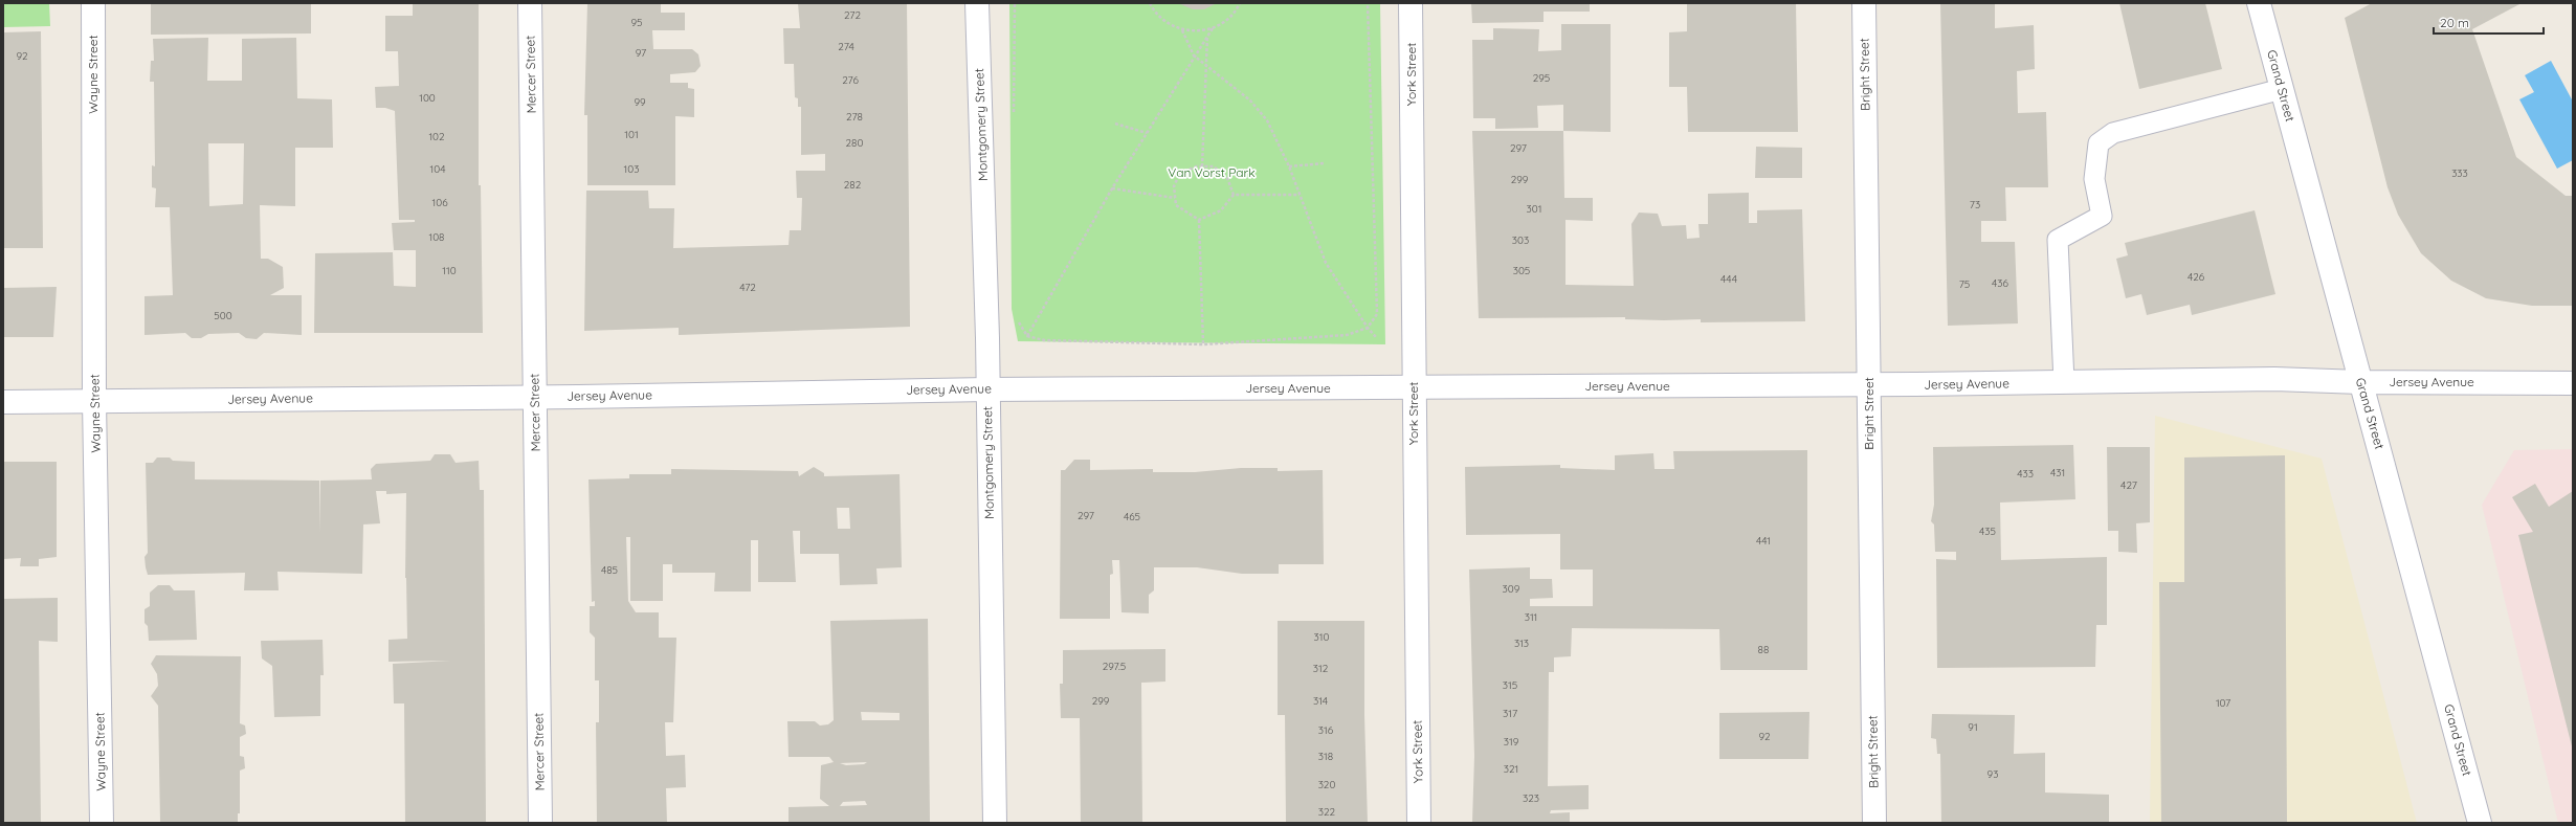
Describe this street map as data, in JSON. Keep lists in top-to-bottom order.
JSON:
{
  "streets": {
    "street": [
      "Wayne Street",
      "Mercer Street",
      "York Street",
      "Bright Street",
      "Grand Street",
      "Montgomery Street",
      "Jersey Avenue"
    ]
  },
  "crossings": [
    ["Wayne Street", "Jersey Avenue"],
    ["Mercer Street", "Jersey Avenue"],
    ["York Street", "Jersey Avenue"],
    ["Bright Street", "Jersey Avenue"],
    ["Grand Street", "Jersey Avenue"],
    ["Montgomery Street", "Jersey Avenue"]
  ],
  "parks": ["Van Vorst Park"],
  "house_numbers": [
    "272",
    "95",
    "274",
    "97",
    "92",
    "295",
    "276",
    "100",
    "99",
    "278",
    "101",
    "102",
    "280",
    "297",
    "104",
    "103",
    "333",
    "299",
    "282",
    "106",
    "73",
    "301",
    "108",
    "303",
    "110",
    "305",
    "426",
    "444",
    "436",
    "75",
    "472",
    "500",
    "431",
    "433",
    "427",
    "297",
    "465",
    "435",
    "441",
    "485",
    "309",
    "311",
    "310",
    "313",
    "88",
    "297.5",
    "312",
    "315",
    "299",
    "314",
    "107",
    "317",
    "91",
    "316",
    "92",
    "319",
    "318",
    "321",
    "93",
    "320",
    "323",
    "322"
  ],
  "scale_bar": "20 m"
}
